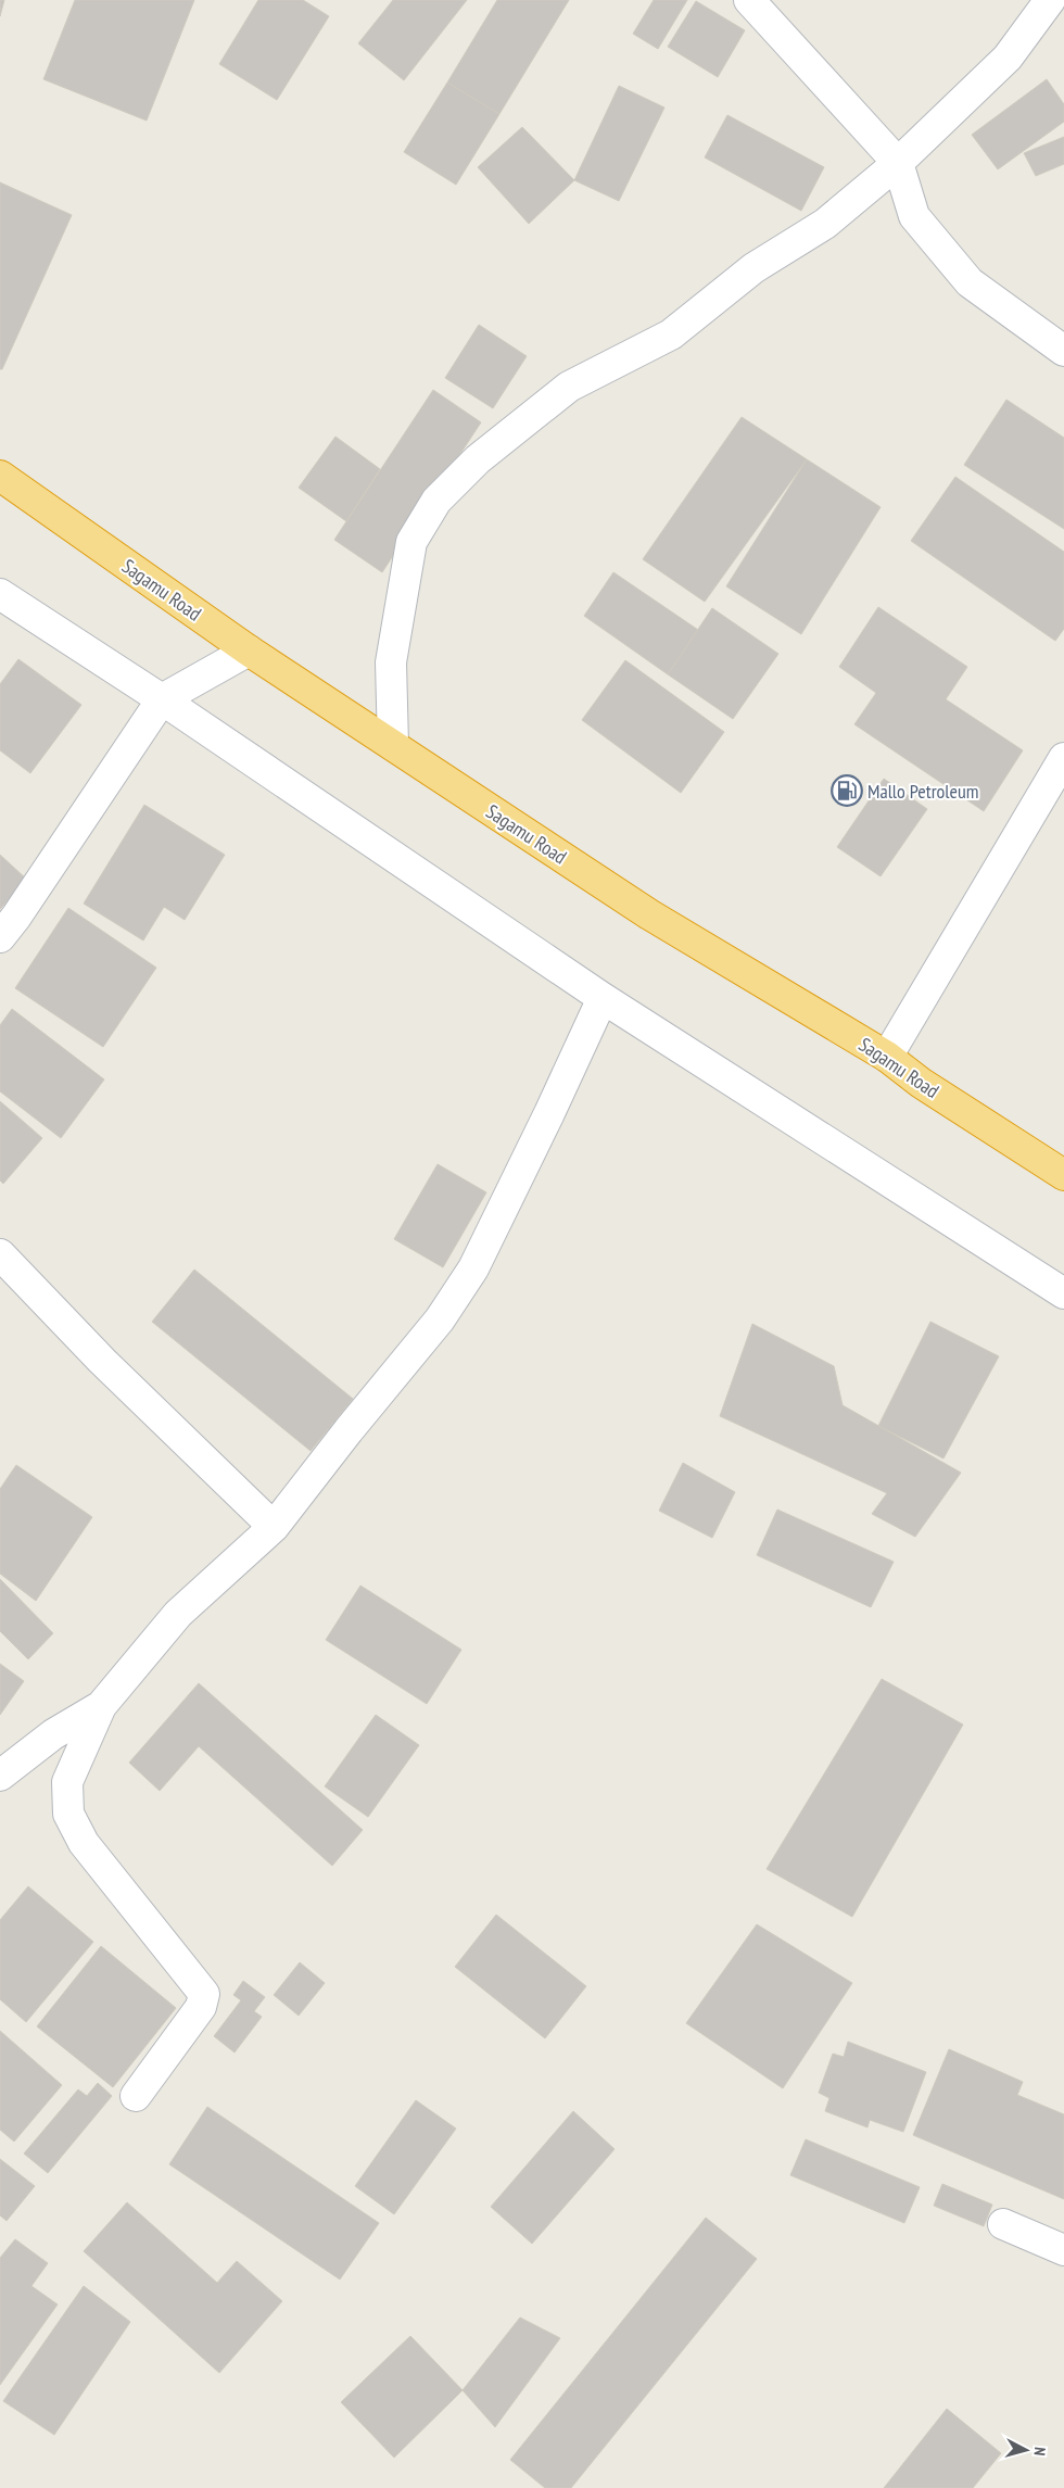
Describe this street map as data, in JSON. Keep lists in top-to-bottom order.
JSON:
{
  "streets": {
    "highway": ["Sagamu Road"]
  },
  "places": {
    "fuel station": ["Mallo Petroleum"]
  },
  "north": "right"
}
